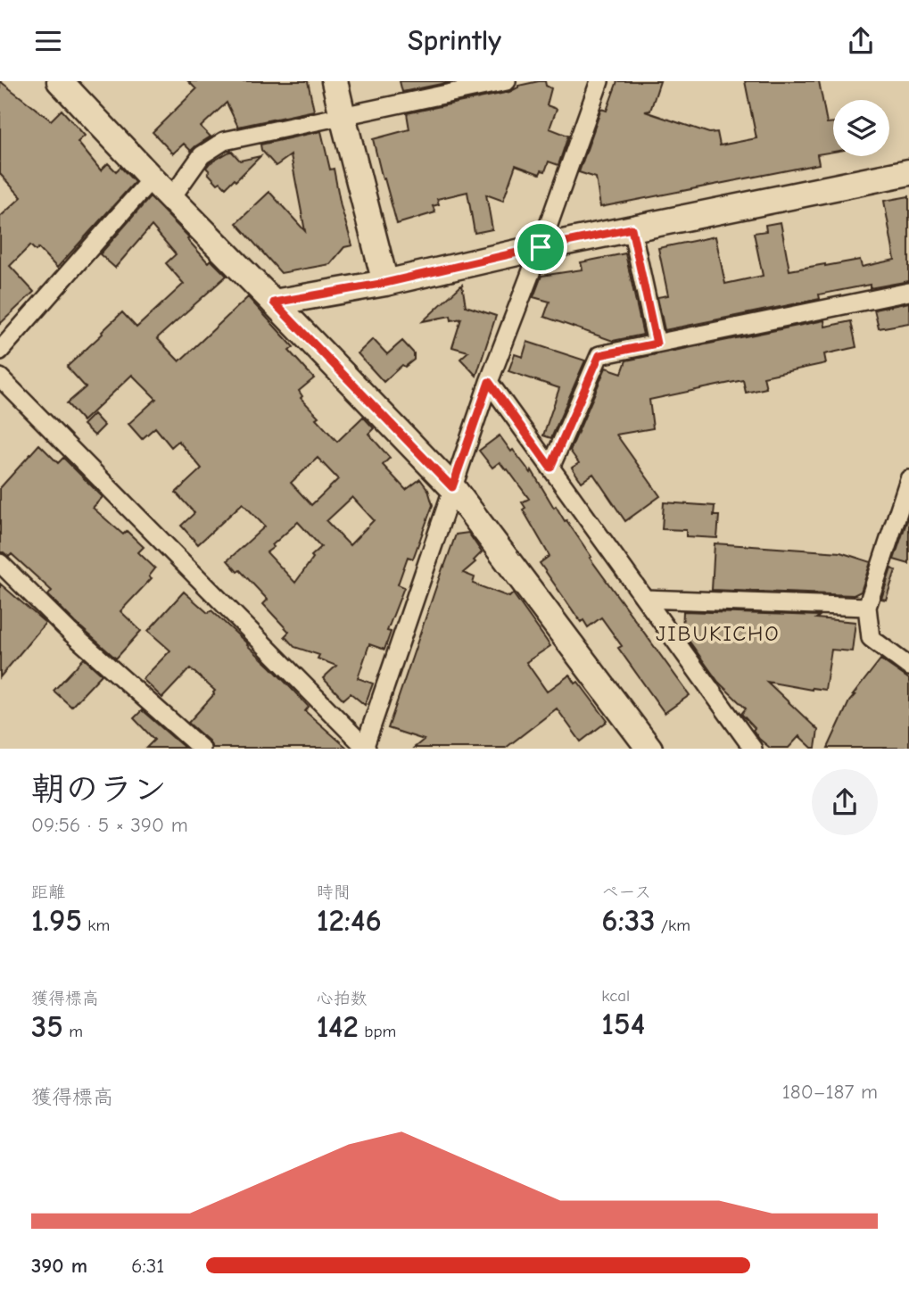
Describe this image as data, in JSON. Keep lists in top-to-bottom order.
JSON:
{
  "districts": ["JIBUKICHO"],
  "page": {
    "header": "Sprintly",
    "heading": ["朝のラン", "09:56 · 5 × 390 m"],
    "stats": [
      ["距離", "1.95 km"],
      ["時間", "12:46"],
      ["ペース", "6:33 /km"],
      ["獲得標高", "35 m"],
      ["心拍数", "142 bpm"],
      ["kcal", "154"]
    ],
    "chart": ["獲得標高", "180–187 m"],
    "list": [
      {
        "name": "390 m",
        "note": "6:31"
      }
    ]
  }
}
